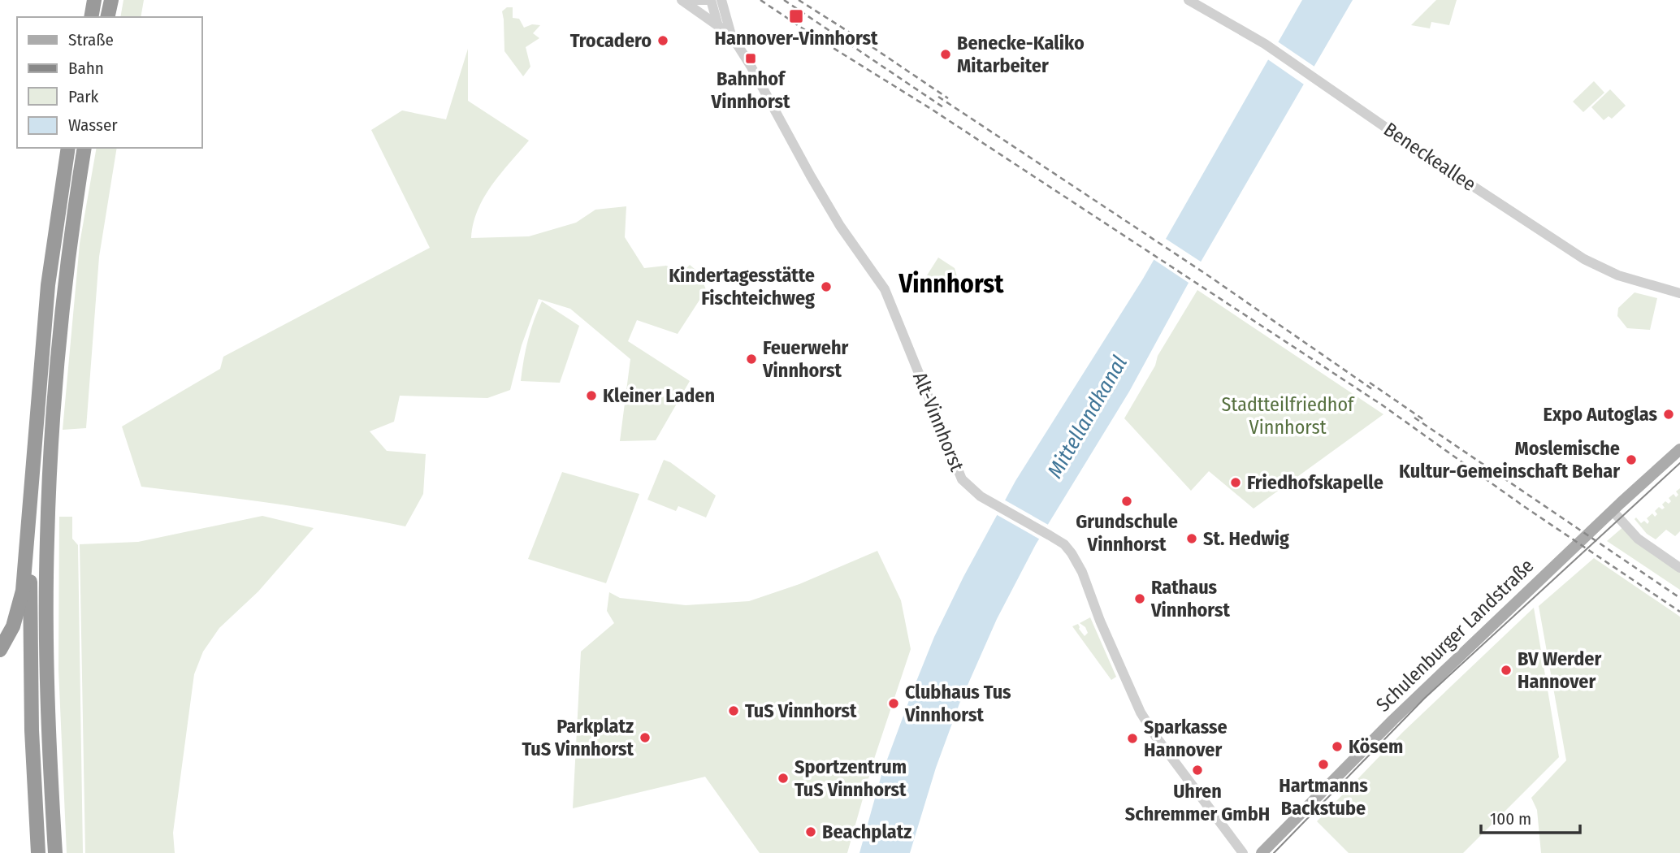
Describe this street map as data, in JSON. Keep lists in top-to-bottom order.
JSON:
{
  "streets": {
    "main road": ["Schulenburger Landstraße"],
    "street": ["Beneckeallee", "Alt-Vinnhorst"]
  },
  "districts": ["Vinnhorst"],
  "water": ["Mittellandkanal"],
  "parks": ["Stadtteilfriedhof Vinnhorst"],
  "places": {
    "transit": ["Hannover-Vinnhorst", "Bahnhof Vinnhorst"],
    "other": [
      "Trocadero",
      "Benecke-Kaliko Mitarbeiter",
      "Kindertagesstätte Fischteichweg",
      "Feuerwehr Vinnhorst",
      "Kleiner Laden",
      "Expo Autoglas",
      "Moslemische Kultur-Gemeinschaft Behar",
      "Friedhofskapelle",
      "Grundschule Vinnhorst",
      "St. Hedwig",
      "Rathaus Vinnhorst",
      "BV Werder Hannover",
      "Clubhaus Tus Vinnhorst",
      "TuS Vinnhorst",
      "Parkplatz TuS Vinnhorst",
      "Sparkasse Hannover",
      "Kösem",
      "Hartmanns Backstube",
      "Uhren Schremmer GmbH",
      "Sportzentrum TuS Vinnhorst",
      "Beachplatz"
    ]
  },
  "legend": [
    "Straße",
    "Bahn",
    "Park",
    "Wasser"
  ],
  "scale_bar": "100 m"
}
